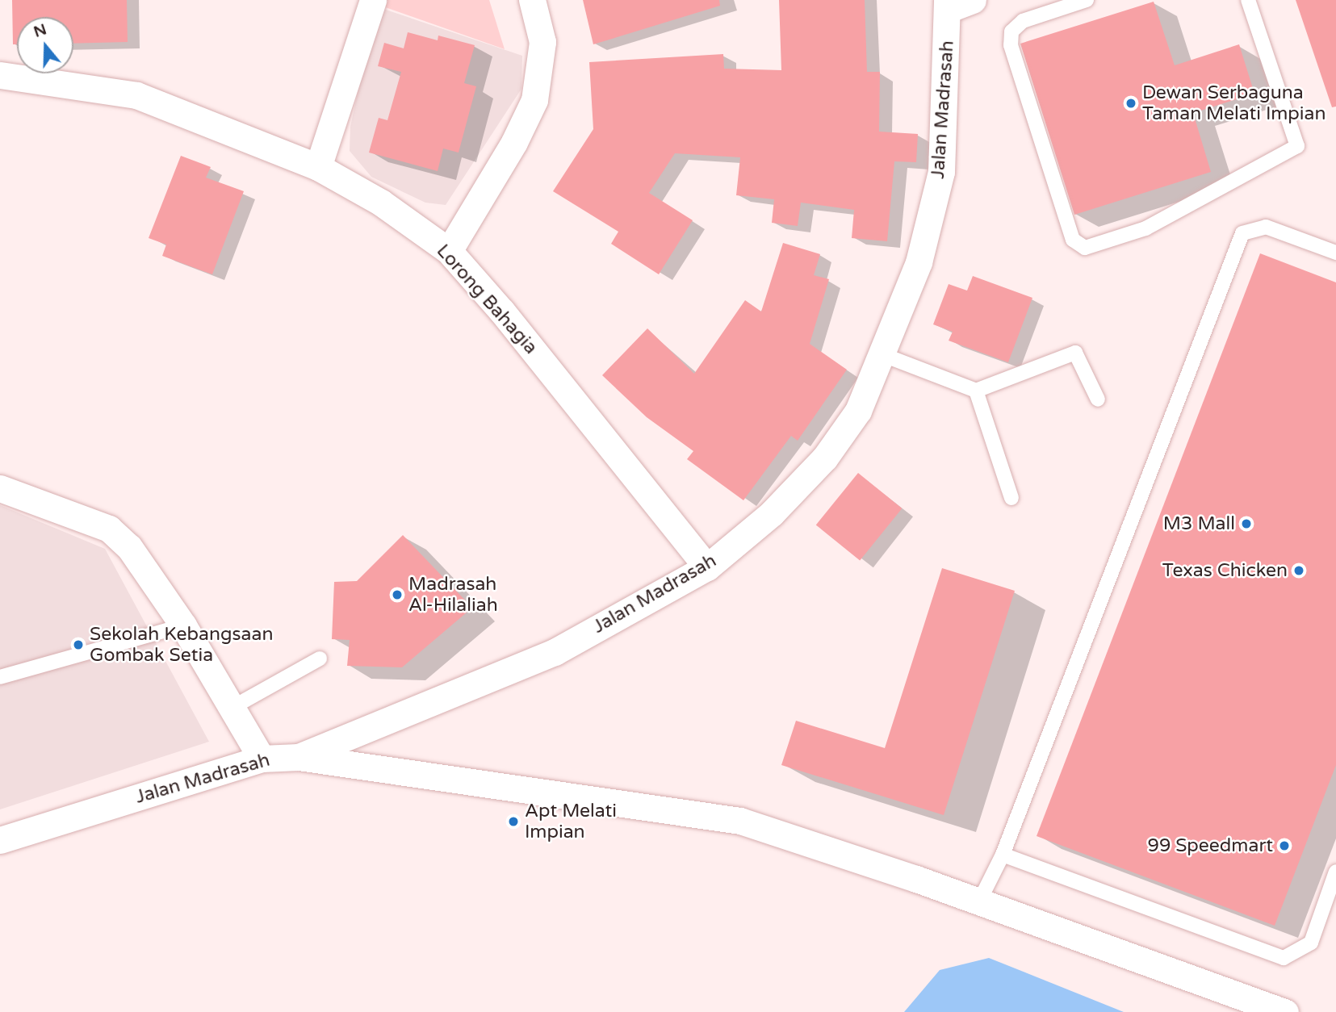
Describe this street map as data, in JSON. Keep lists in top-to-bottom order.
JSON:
{
  "streets": {
    "street": ["Jalan Madrasah", "Lorong Bahagia"]
  },
  "crossings": [
    ["Jalan Madrasah", "Lorong Bahagia"]
  ],
  "places": [
    "Dewan Serbaguna Taman Melati Impian",
    "M3 Mall",
    "Texas Chicken",
    "Madrasah Al-Hilaliah",
    "Sekolah Kebangsaan Gombak Setia",
    "Apt Melati Impian",
    "99 Speedmart"
  ],
  "north": "top"
}
